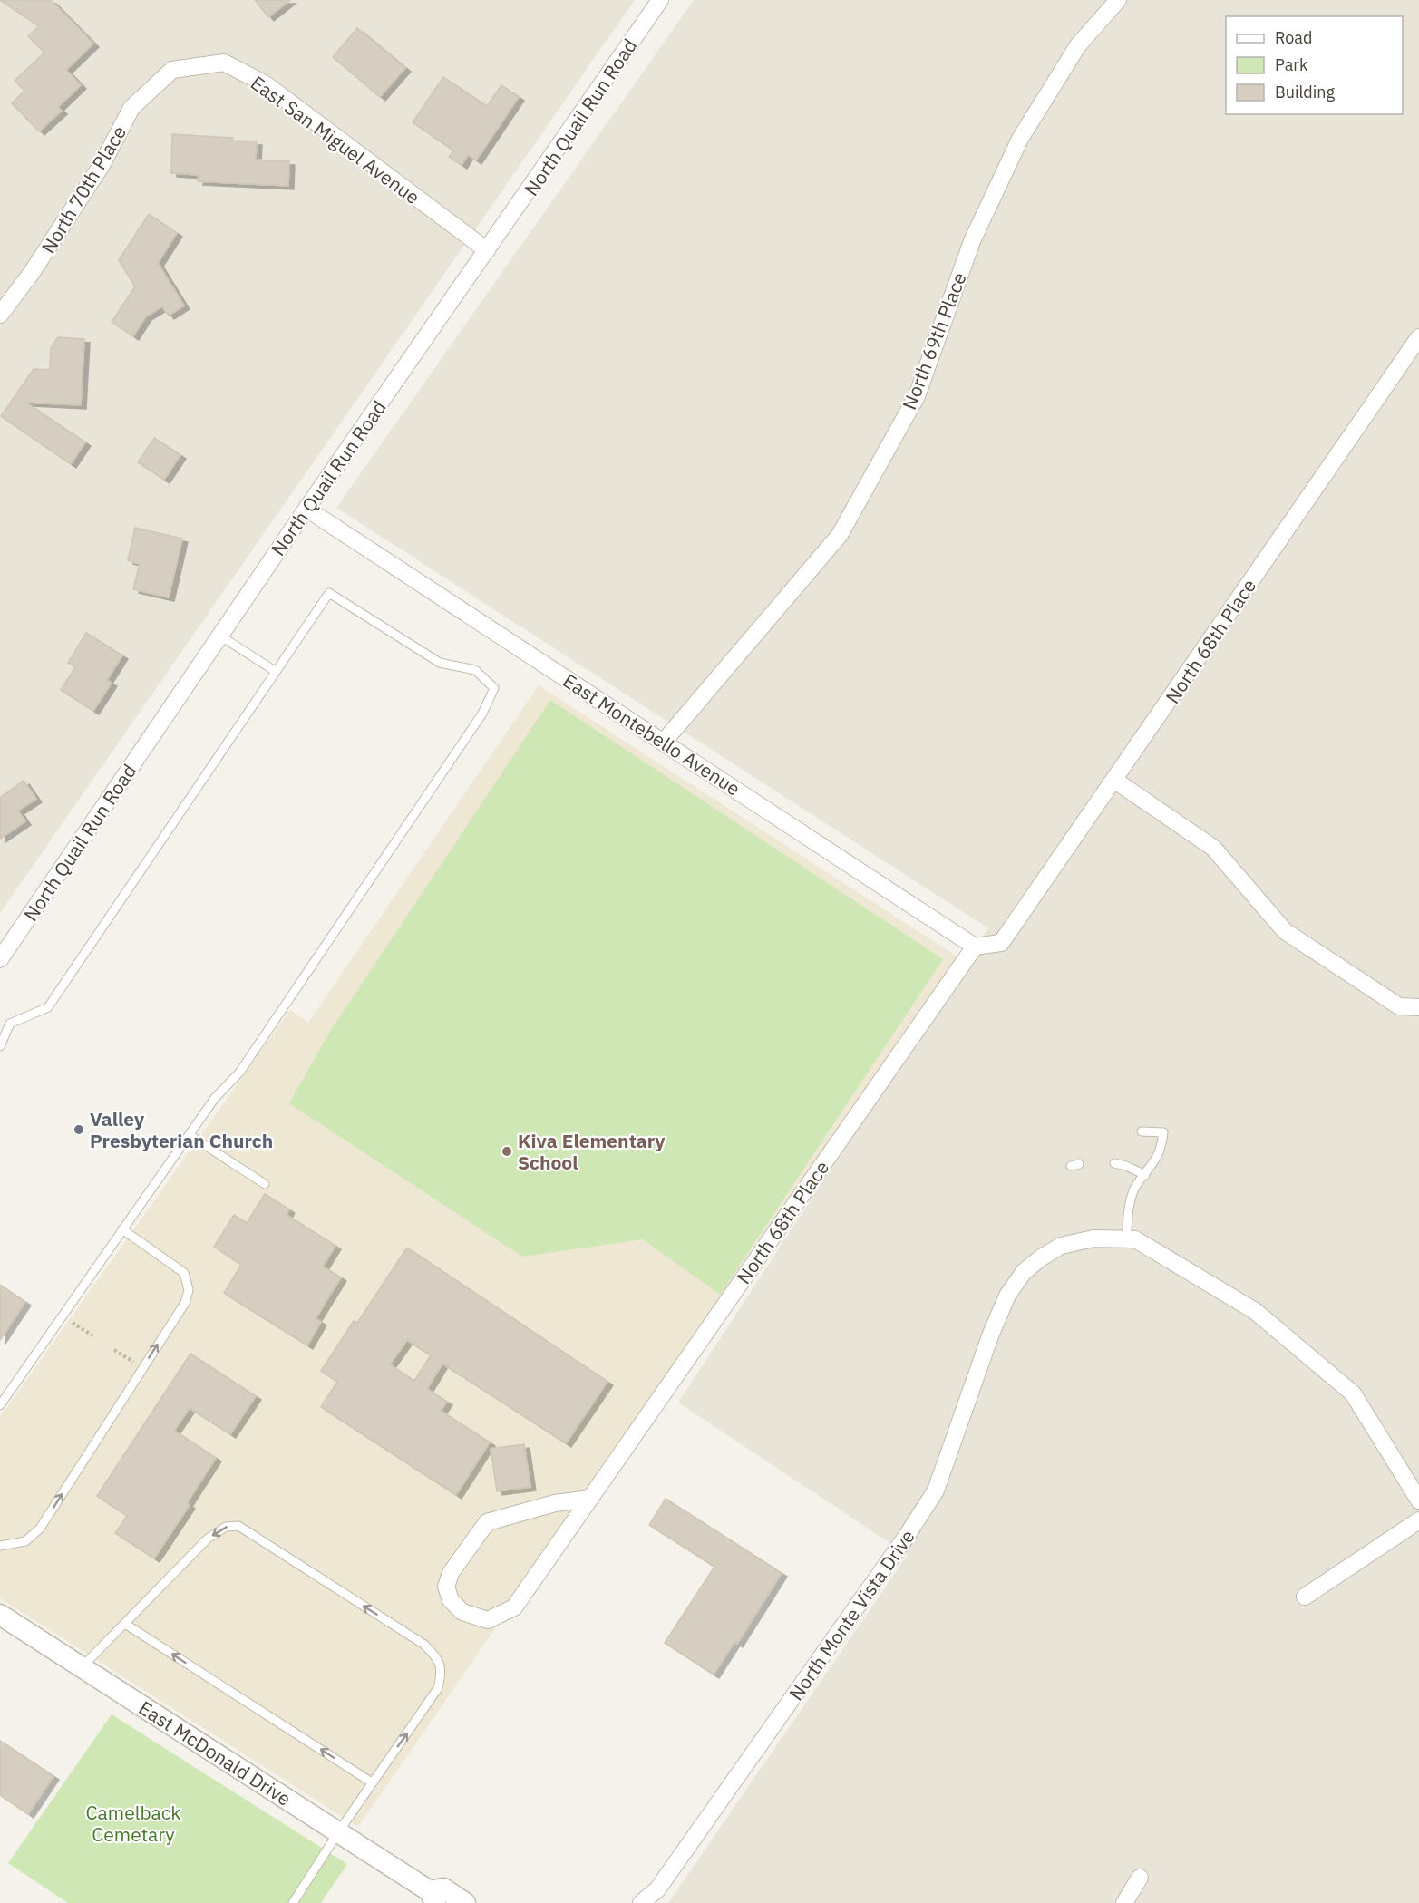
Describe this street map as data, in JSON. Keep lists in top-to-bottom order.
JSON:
{
  "streets": {
    "street": [
      "North Quail Run Road",
      "East San Miguel Avenue",
      "North 70th Place",
      "North 69th Place",
      "North 68th Place",
      "East Montebello Avenue",
      "North Monte Vista Drive",
      "East McDonald Drive"
    ]
  },
  "crossings": [
    ["North Quail Run Road", "East San Miguel Avenue"],
    ["North Quail Run Road", "East Montebello Avenue"],
    ["East San Miguel Avenue", "North 70th Place"],
    ["North 69th Place", "East Montebello Avenue"],
    ["North 68th Place", "East Montebello Avenue"]
  ],
  "parks": ["Camelback Cemetary"],
  "places": ["Valley Presbyterian Church", "Kiva Elementary School"],
  "legend": ["Road", "Park", "Building"]
}
